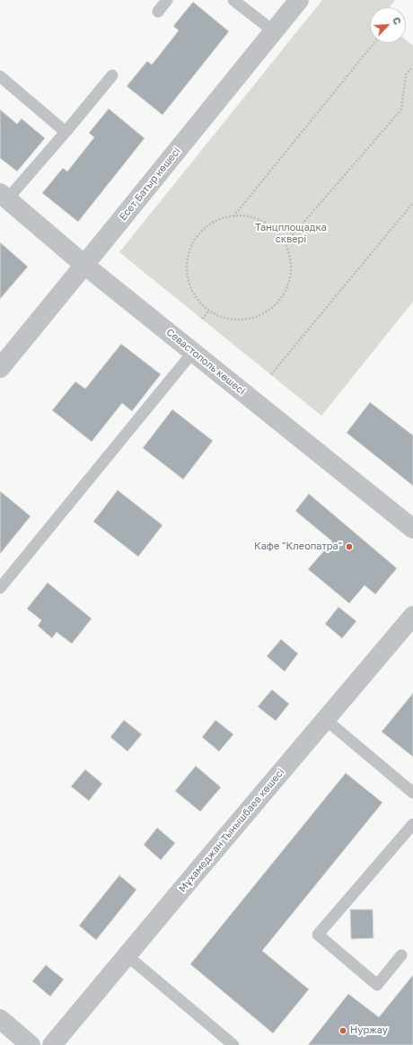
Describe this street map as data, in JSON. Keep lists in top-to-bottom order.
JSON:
{
  "streets": {
    "street": ["Есет Батыр көшесі", "Севастополь көшесі", "Мұхамеджан Тынышбаев көшесі"]
  },
  "crossings": [
    ["Есет Батыр көшесі", "Севастополь көшесі"]
  ],
  "parks": ["Танцплощадка сквері"],
  "places": ["Кафе \"Клеопатра\"", "Нуржау"],
  "north": "top right"
}
